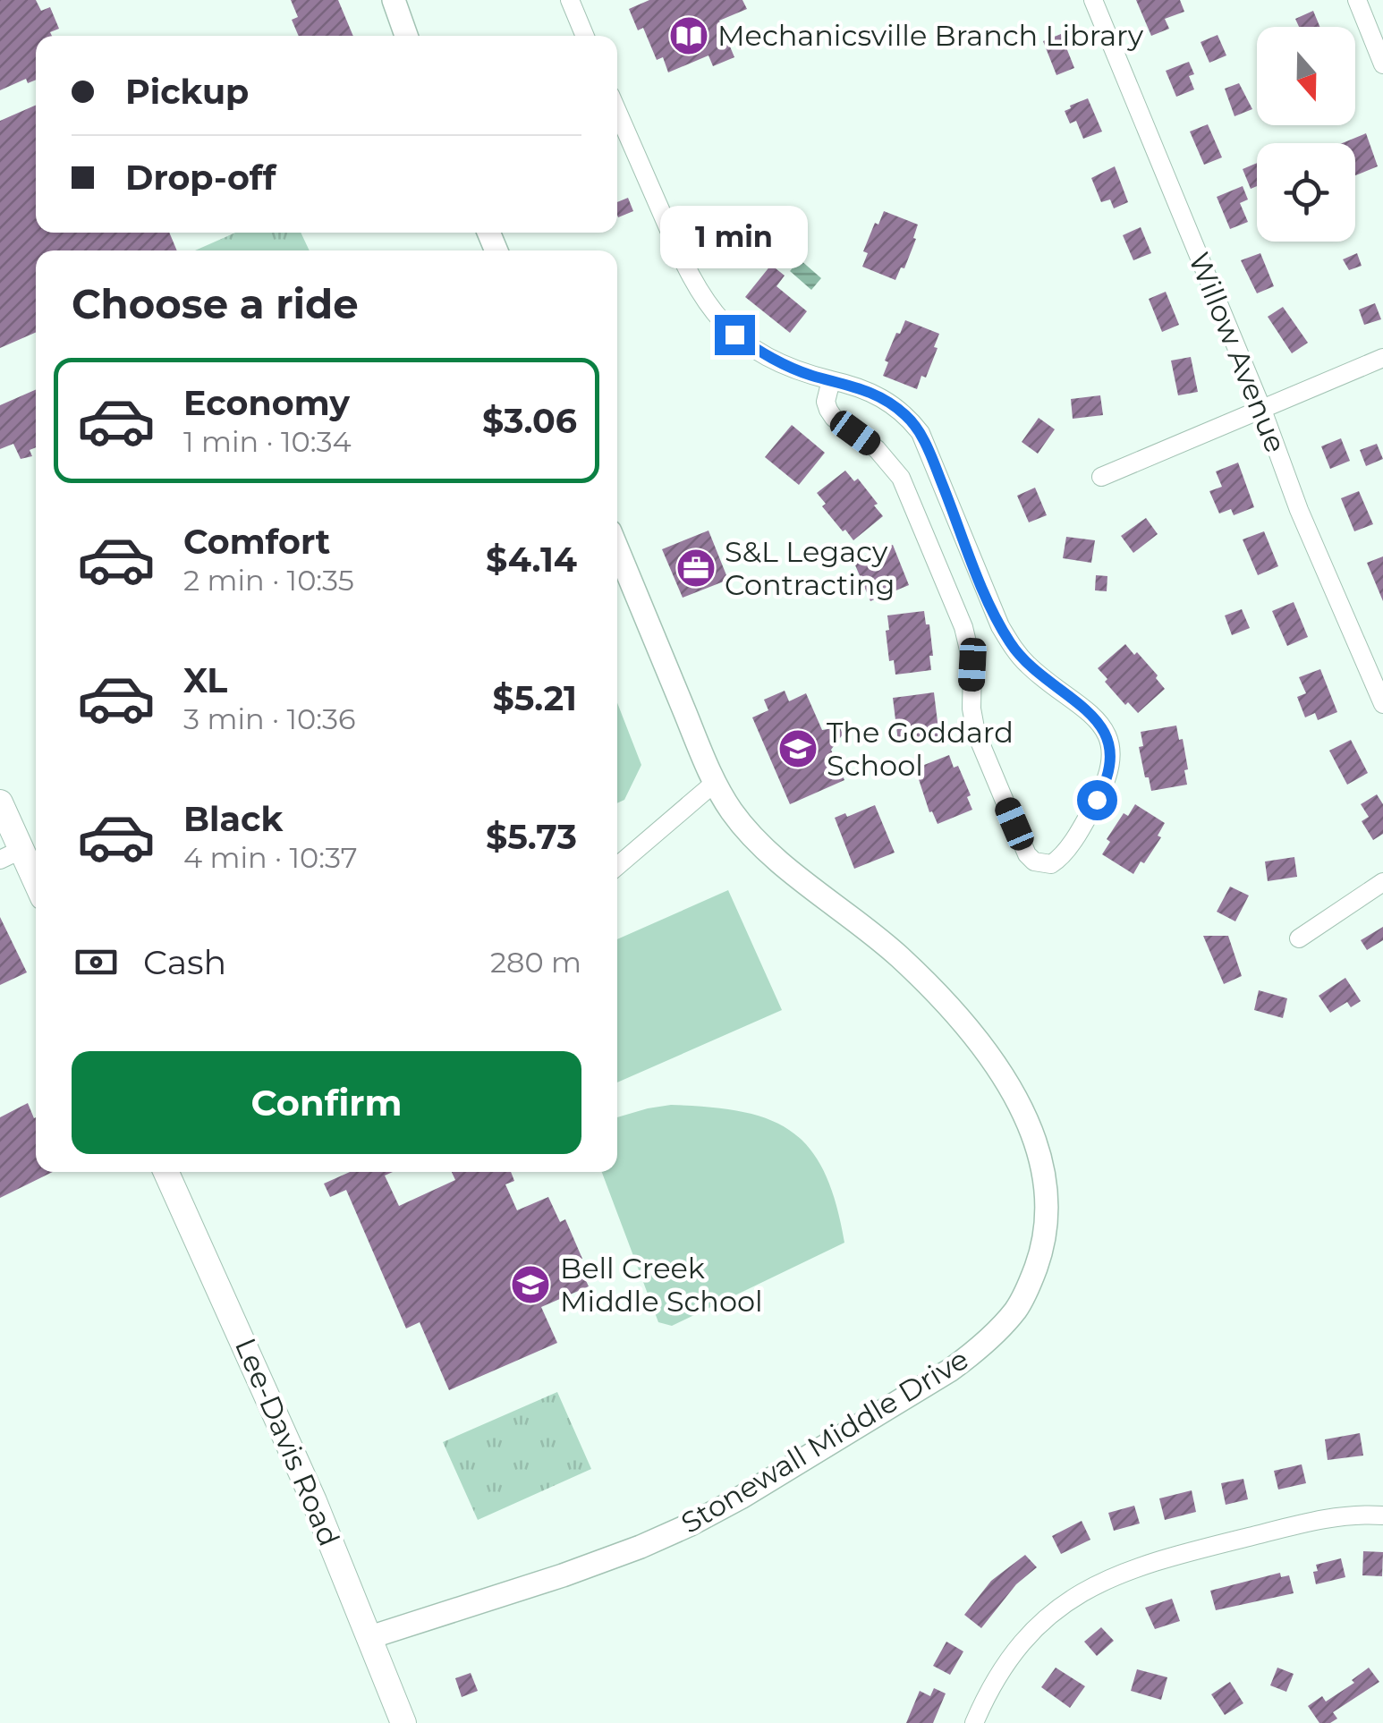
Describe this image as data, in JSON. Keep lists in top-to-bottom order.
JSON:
{
  "streets": {
    "main road": ["Lee-Davis Road"],
    "street": ["Willow Avenue", "Stonewall Middle Drive"]
  },
  "crossings": [
    ["Stonewall Middle Drive", "Lee-Davis Road"]
  ],
  "places": {
    "library": ["Mechanicsville Branch Library"],
    "office": ["S&L Legacy Contracting"],
    "school or university": ["The Goddard School", "Bell Creek Middle School"]
  },
  "north": "bottom",
  "page": {
    "banner": ["Pickup", "Drop-off"],
    "bubble": "1 min",
    "heading": "Choose a ride",
    "list": [
      {
        "name": "Economy",
        "note": "1 min · 10:34",
        "value": "$3.06"
      },
      {
        "name": "Comfort",
        "note": "2 min · 10:35",
        "value": "$4.14"
      },
      {
        "name": "XL",
        "note": "3 min · 10:36",
        "value": "$5.21"
      },
      {
        "name": "Black",
        "note": "4 min · 10:37",
        "value": "$5.73"
      }
    ],
    "pay": ["Cash", "280 m"],
    "buttons": "Confirm"
  }
}
